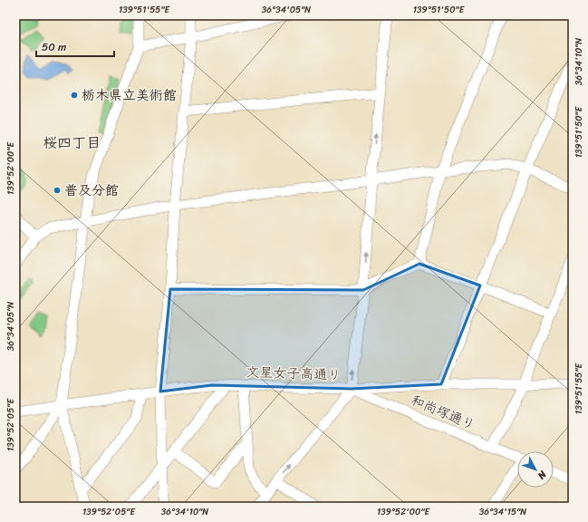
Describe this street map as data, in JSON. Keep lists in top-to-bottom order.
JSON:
{
  "streets": {
    "street": ["文星女子高通り", "和尚塚通り"]
  },
  "crossings": [
    ["文星女子高通り", "和尚塚通り"]
  ],
  "districts": ["桜四丁目"],
  "places": ["栃木県立美術館", "普及分館"],
  "scale_bar": "50 m",
  "north": "bottom right",
  "coordinates": [
    "139°51'55\"E",
    "36°34'05\"N",
    "139°51'50\"E",
    "36°34'10\"N",
    "139°52'00\"E",
    "139°52'05\"E",
    "36°34'15\"N"
  ]
}
